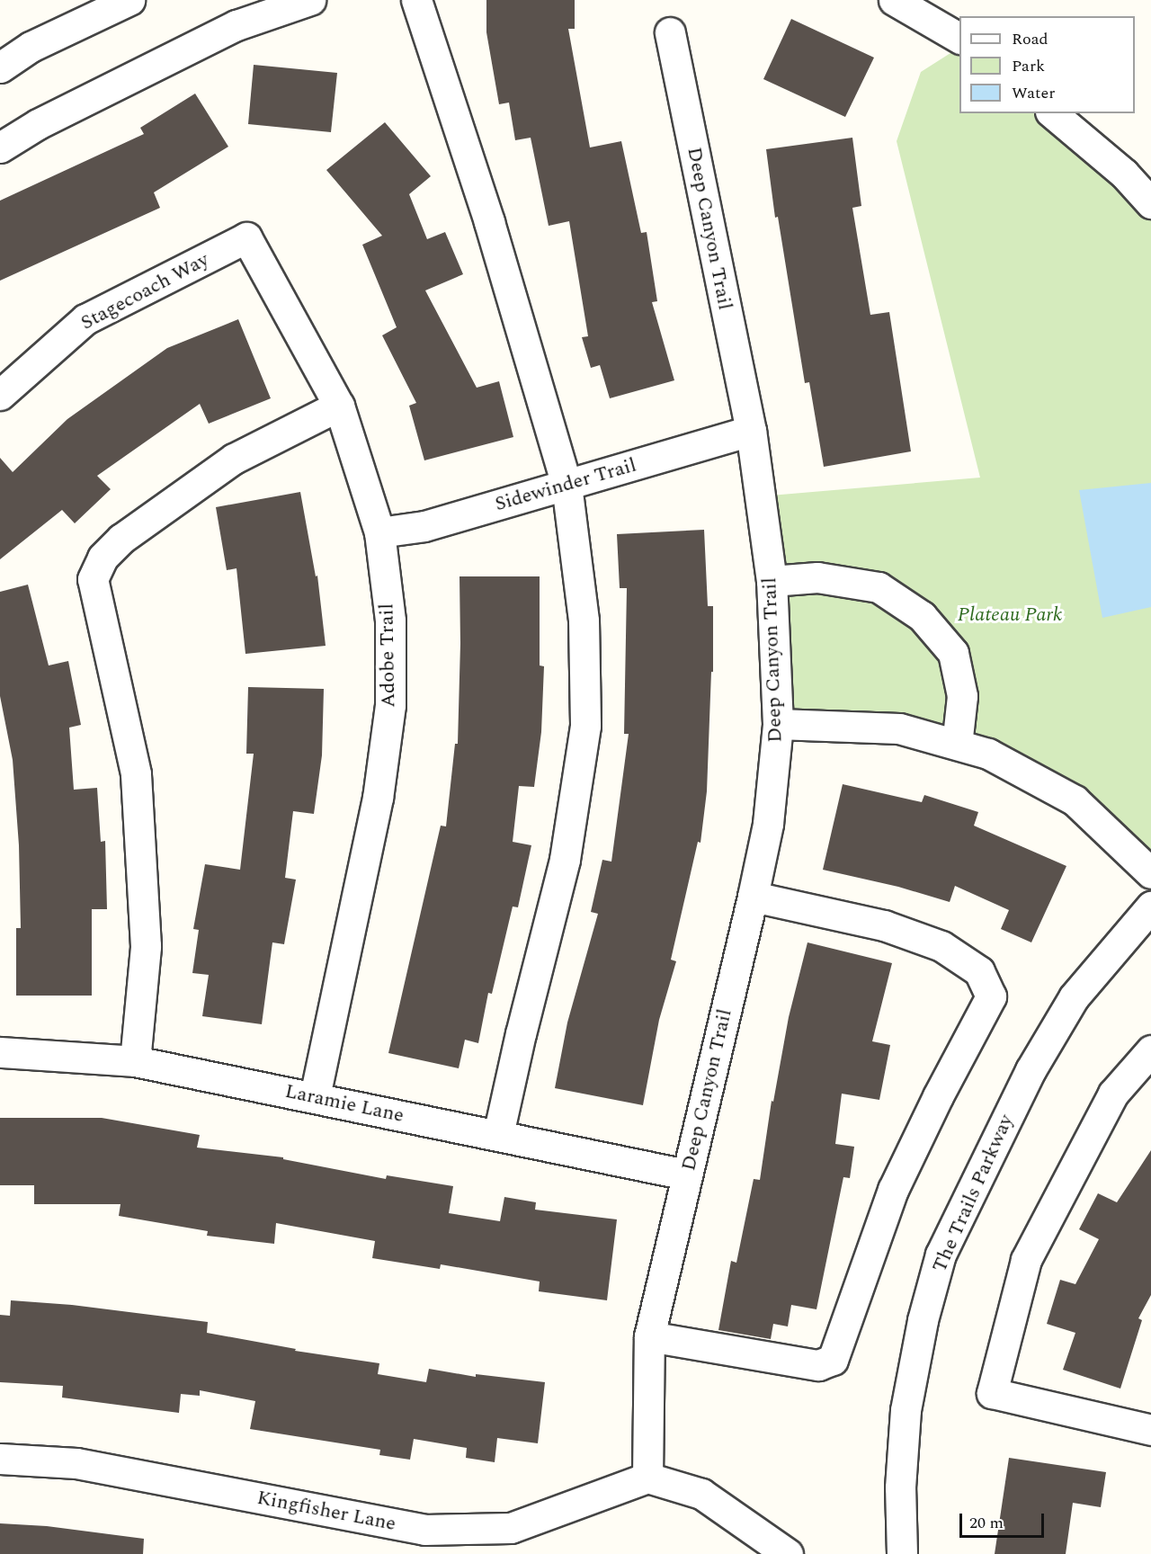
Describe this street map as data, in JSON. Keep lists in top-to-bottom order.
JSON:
{
  "streets": {
    "street": [
      "Deep Canyon Trail",
      "Stagecoach Way",
      "Sidewinder Trail",
      "Adobe Trail",
      "Laramie Lane",
      "The Trails Parkway",
      "Kingfisher Lane"
    ]
  },
  "crossings": [
    ["Deep Canyon Trail", "Sidewinder Trail"],
    ["Deep Canyon Trail", "Laramie Lane"],
    ["Deep Canyon Trail", "Kingfisher Lane"],
    ["Stagecoach Way", "Adobe Trail"],
    ["Sidewinder Trail", "Adobe Trail"],
    ["Adobe Trail", "Laramie Lane"]
  ],
  "parks": ["Plateau Park"],
  "legend": ["Road", "Park", "Water"],
  "scale_bar": "20 m"
}
